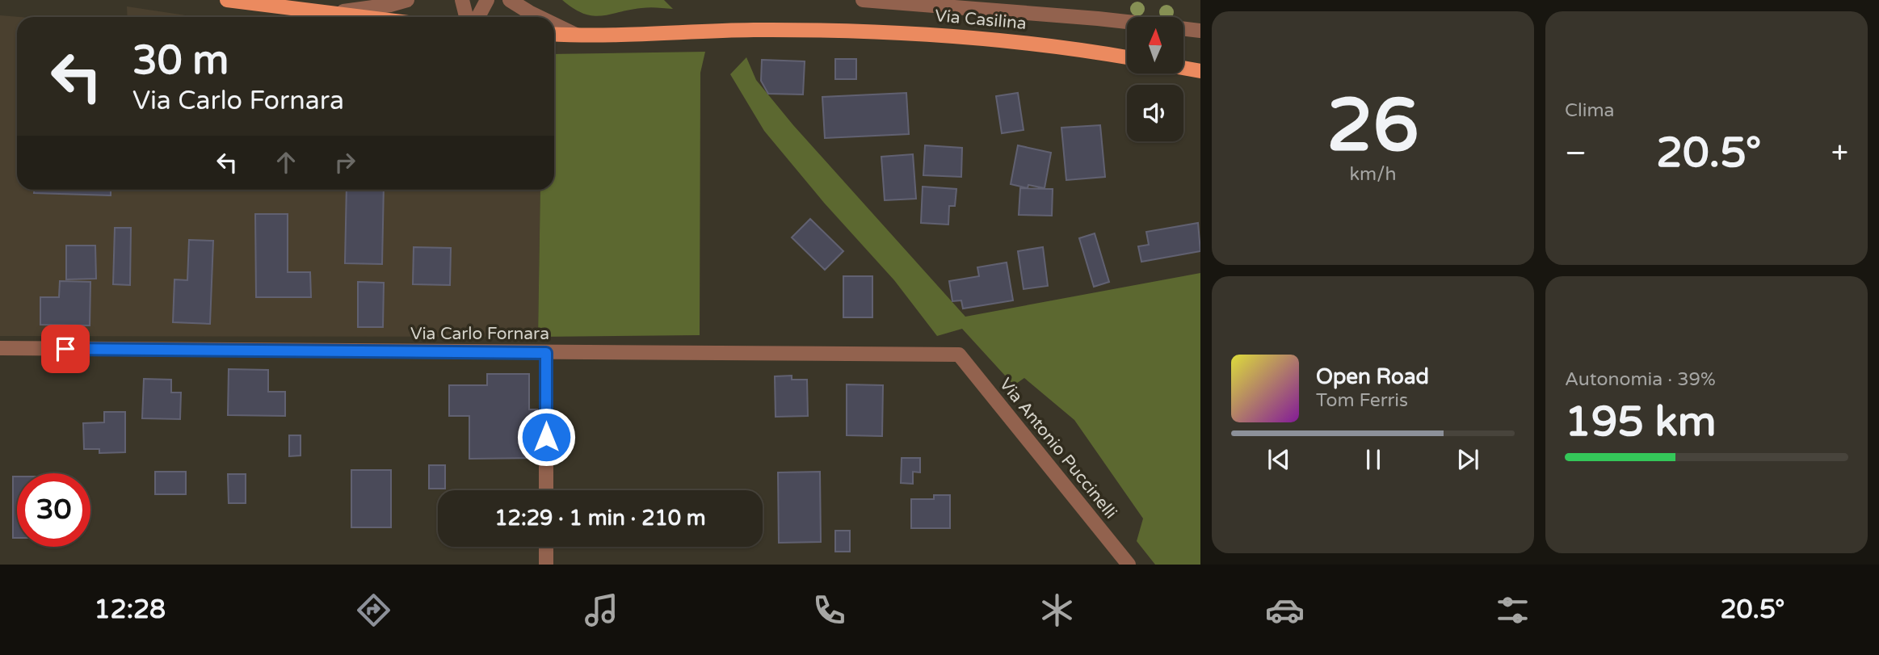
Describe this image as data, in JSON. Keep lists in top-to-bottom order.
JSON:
{
  "streets": {
    "main road": ["Via Casilina"],
    "street": ["Via Carlo Fornara", "Via Antonio Puccinelli"]
  },
  "crossings": [
    ["Via Carlo Fornara", "Via Antonio Puccinelli"]
  ],
  "north": "top",
  "page": {
    "tile": [
      ["26", "km/h"],
      "Clima",
      ["Autonomia · 39%", "195 km"]
    ],
    "turn": ["30 m", "Via Carlo Fornara"],
    "heat": ["−", "20.5°", "+"],
    "song": ["Open Road", "Tom Ferris"],
    "limit": "30",
    "trip": "12:29 · 1 min · 210 m",
    "tabs": ["12:28", "20.5°"]
  }
}
